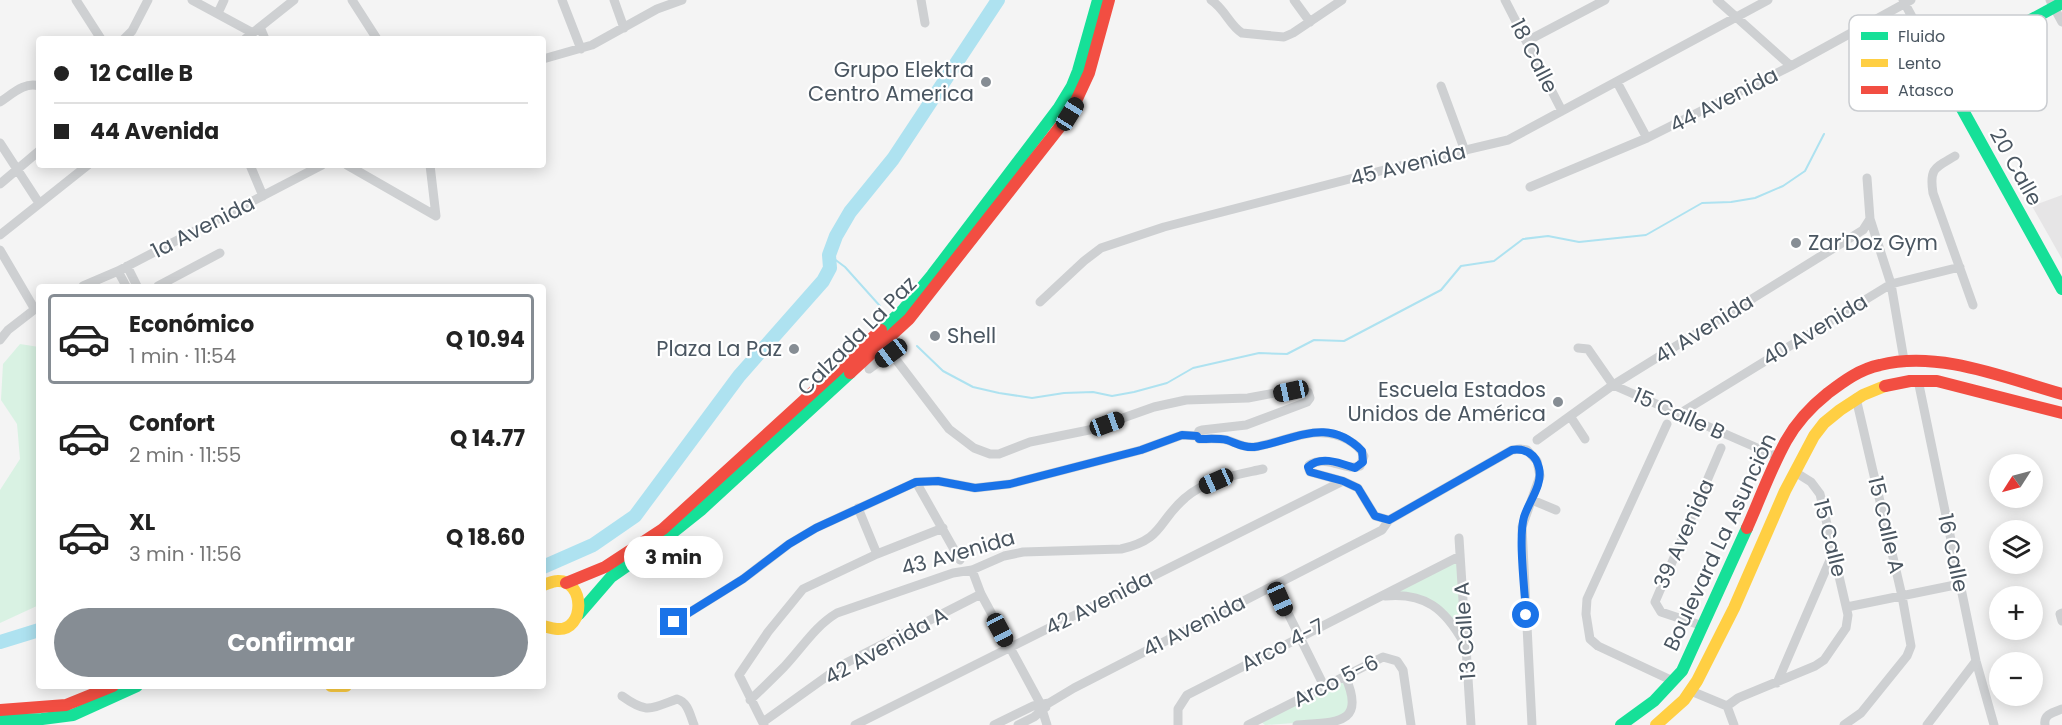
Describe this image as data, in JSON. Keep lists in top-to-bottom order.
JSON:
{
  "streets": {
    "main road": ["20 Calle", "Calzada La Paz", "Boulevard La Asunción"],
    "street": [
      "18 Calle",
      "44 Avenida",
      "45 Avenida",
      "1a Avenida",
      "41 Avenida",
      "40 Avenida",
      "15 Calle B",
      "15 Calle A",
      "39 Avenida",
      "15 Calle",
      "43 Avenida",
      "16 Calle",
      "42 Avenida",
      "13 Calle A",
      "Arco 4-7",
      "42 Avenida A",
      "Arco 5-6"
    ]
  },
  "crossings": [
    ["18 Calle", "45 Avenida"],
    ["44 Avenida", "20 Calle"],
    ["41 Avenida", "15 Calle B"],
    ["40 Avenida", "15 Calle B"],
    ["15 Calle B", "Boulevard La Asunción"],
    ["15 Calle A", "Boulevard La Asunción"],
    ["39 Avenida", "Boulevard La Asunción"],
    ["15 Calle", "Boulevard La Asunción"],
    ["Boulevard La Asunción", "16 Calle"],
    ["13 Calle A", "Arco 4-7"]
  ],
  "places": [
    "Grupo Elektra Centro America",
    "Zar'Doz Gym",
    "Shell",
    "Plaza La Paz",
    "Escuela Estados Unidos de América"
  ],
  "legend": ["Fluido", "Lento", "Atasco"],
  "north": "bottom left",
  "page": {
    "banner": ["12 Calle B", "44 Avenida"],
    "list": [
      {
        "name": "Económico",
        "note": "1 min · 11:54",
        "value": "Q 10.94"
      },
      {
        "name": "Confort",
        "note": "2 min · 11:55",
        "value": "Q 14.77"
      },
      {
        "name": "XL",
        "note": "3 min · 11:56",
        "value": "Q 18.60"
      }
    ],
    "map_buttons": ["+", "−"],
    "bubble": "3 min",
    "buttons": "Confirmar"
  }
}
